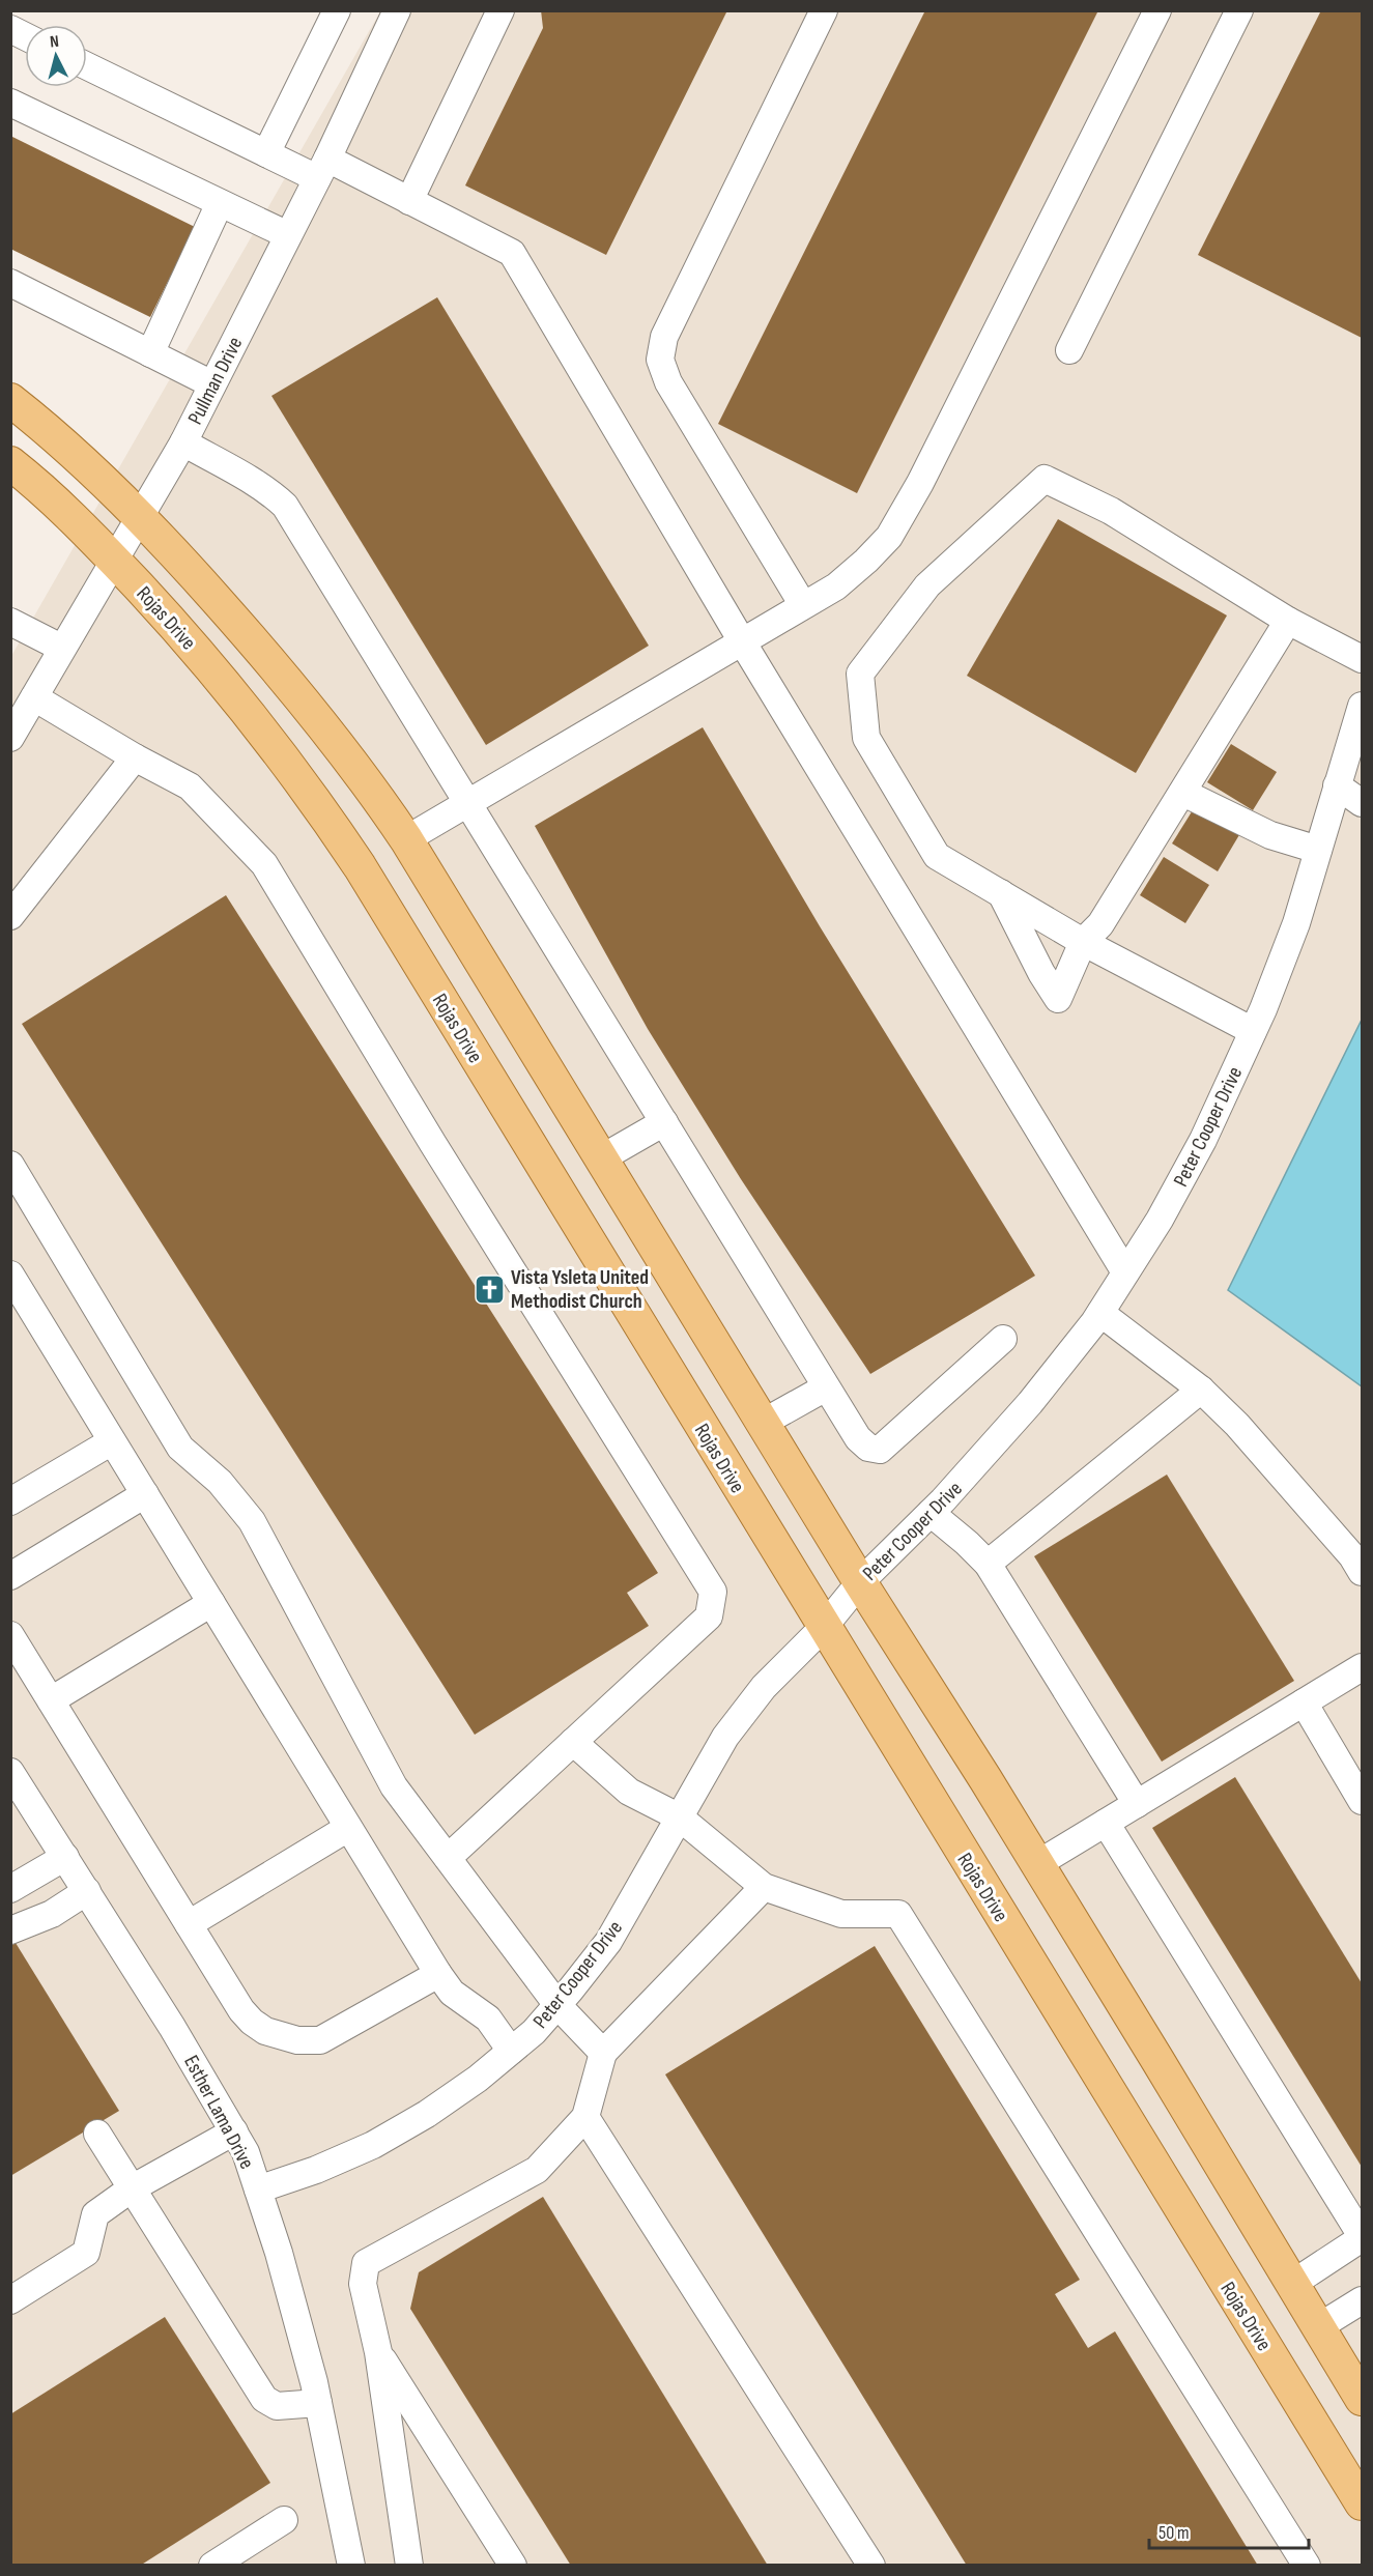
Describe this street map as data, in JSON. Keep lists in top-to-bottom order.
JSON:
{
  "streets": {
    "main road": ["Rojas Drive"],
    "street": ["Pullman Drive", "Peter Cooper Drive", "Esther Lama Drive"]
  },
  "crossings": [
    ["Pullman Drive", "Rojas Drive"],
    ["Rojas Drive", "Peter Cooper Drive"],
    ["Peter Cooper Drive", "Esther Lama Drive"]
  ],
  "places": {
    "church": ["Vista Ysleta United Methodist Church"]
  },
  "scale_bar": "50 m",
  "north": "top"
}
